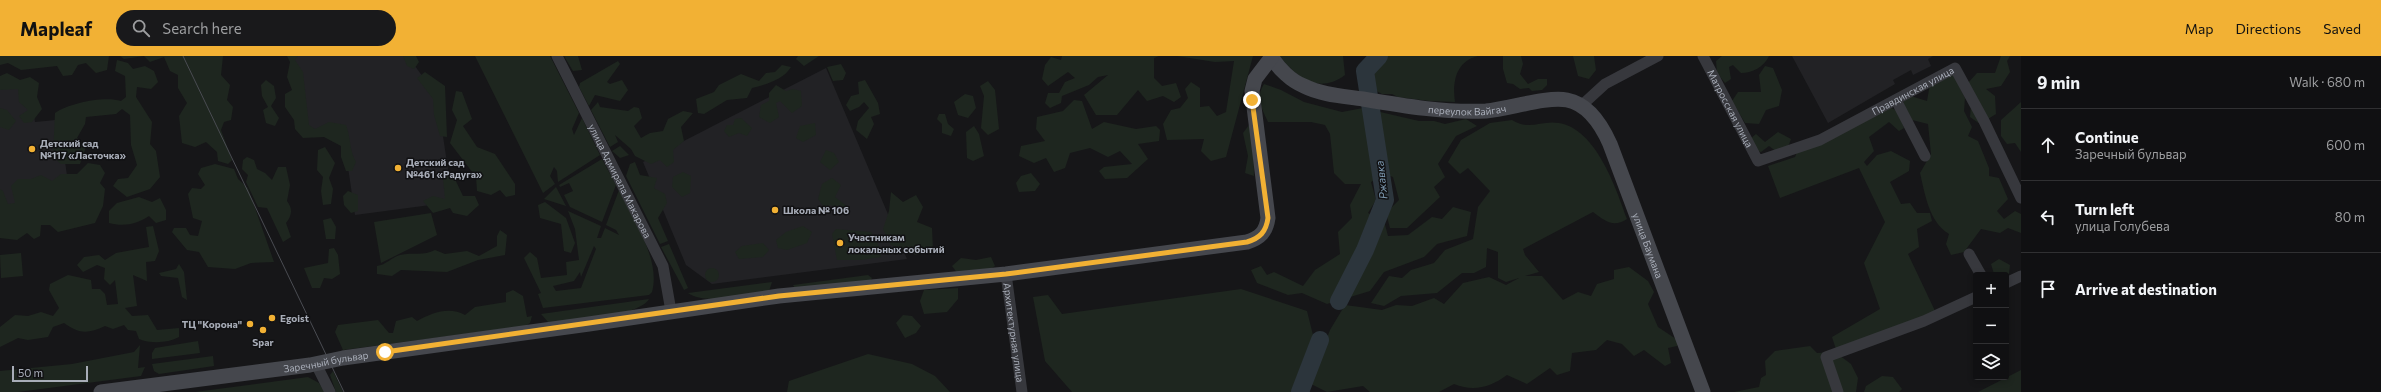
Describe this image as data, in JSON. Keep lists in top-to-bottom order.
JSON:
{
  "streets": {
    "street": [
      "Правдинская улица",
      "переулок Вайгач",
      "Матросская улица",
      "улица Адмирала Макарова",
      "улица Баумана",
      "Архитектурная улица",
      "Заречный бульвар"
    ]
  },
  "crossings": [
    ["Правдинская улица", "Матросская улица"],
    ["переулок Вайгач", "улица Баумана"],
    ["переулок Вайгач", "Заречный бульвар"],
    ["улица Адмирала Макарова", "Заречный бульвар"],
    ["Архитектурная улица", "Заречный бульвар"]
  ],
  "water": ["Ржавка"],
  "places": [
    "Детский сад №117 «Ласточка»",
    "Детский сад №461 «Радуга»",
    "Школа № 106",
    "Участникам локальных событий",
    "Egoist",
    "ТЦ \"Корона\"",
    "Spar"
  ],
  "scale_bar": "50 m",
  "page": {
    "header": "Mapleaf",
    "search": "Search here",
    "nav": ["Map", "Directions", "Saved"],
    "heading": ["9 min", "Walk · 680 m"],
    "list": [
      ["Continue", "Заречный бульвар", "600 m"],
      ["Turn left", "улица Голубева", "80 m"],
      "Arrive at destination"
    ],
    "map_buttons": ["+", "−"],
    "scale": "50 m"
  }
}
